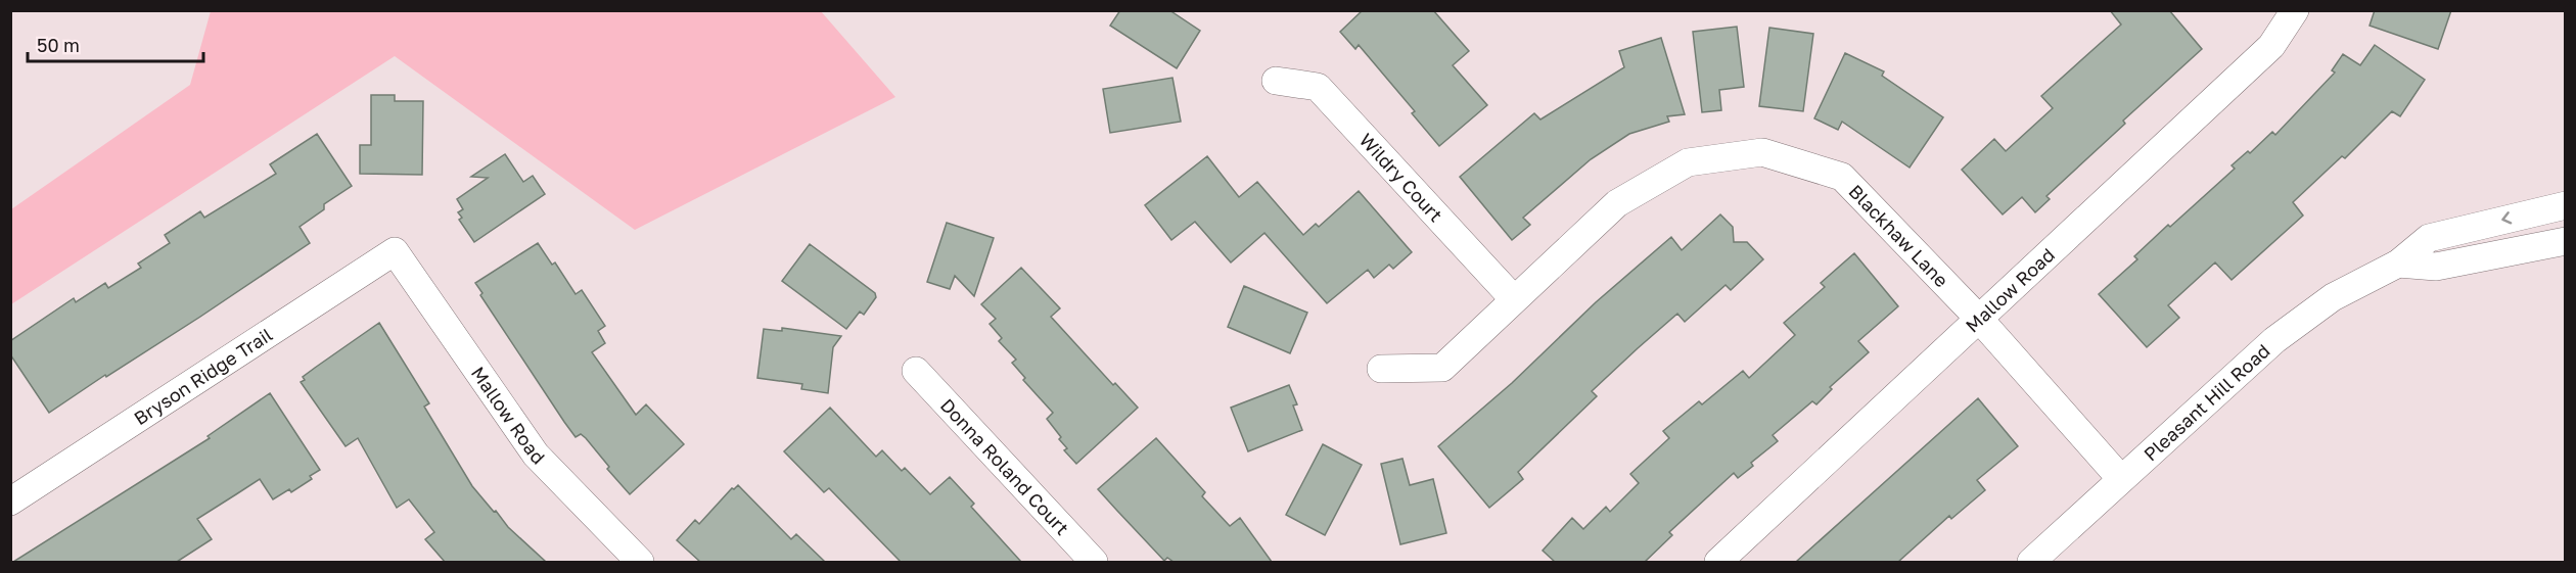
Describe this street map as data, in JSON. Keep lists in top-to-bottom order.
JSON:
{
  "streets": {
    "street": [
      "Wildry Court",
      "Blackhaw Lane",
      "Mallow Road",
      "Bryson Ridge Trail",
      "Pleasant Hill Road",
      "Donna Roland Court"
    ]
  },
  "crossings": [
    ["Wildry Court", "Blackhaw Lane"],
    ["Blackhaw Lane", "Mallow Road"],
    ["Blackhaw Lane", "Pleasant Hill Road"],
    ["Mallow Road", "Bryson Ridge Trail"]
  ],
  "scale_bar": "50 m"
}
